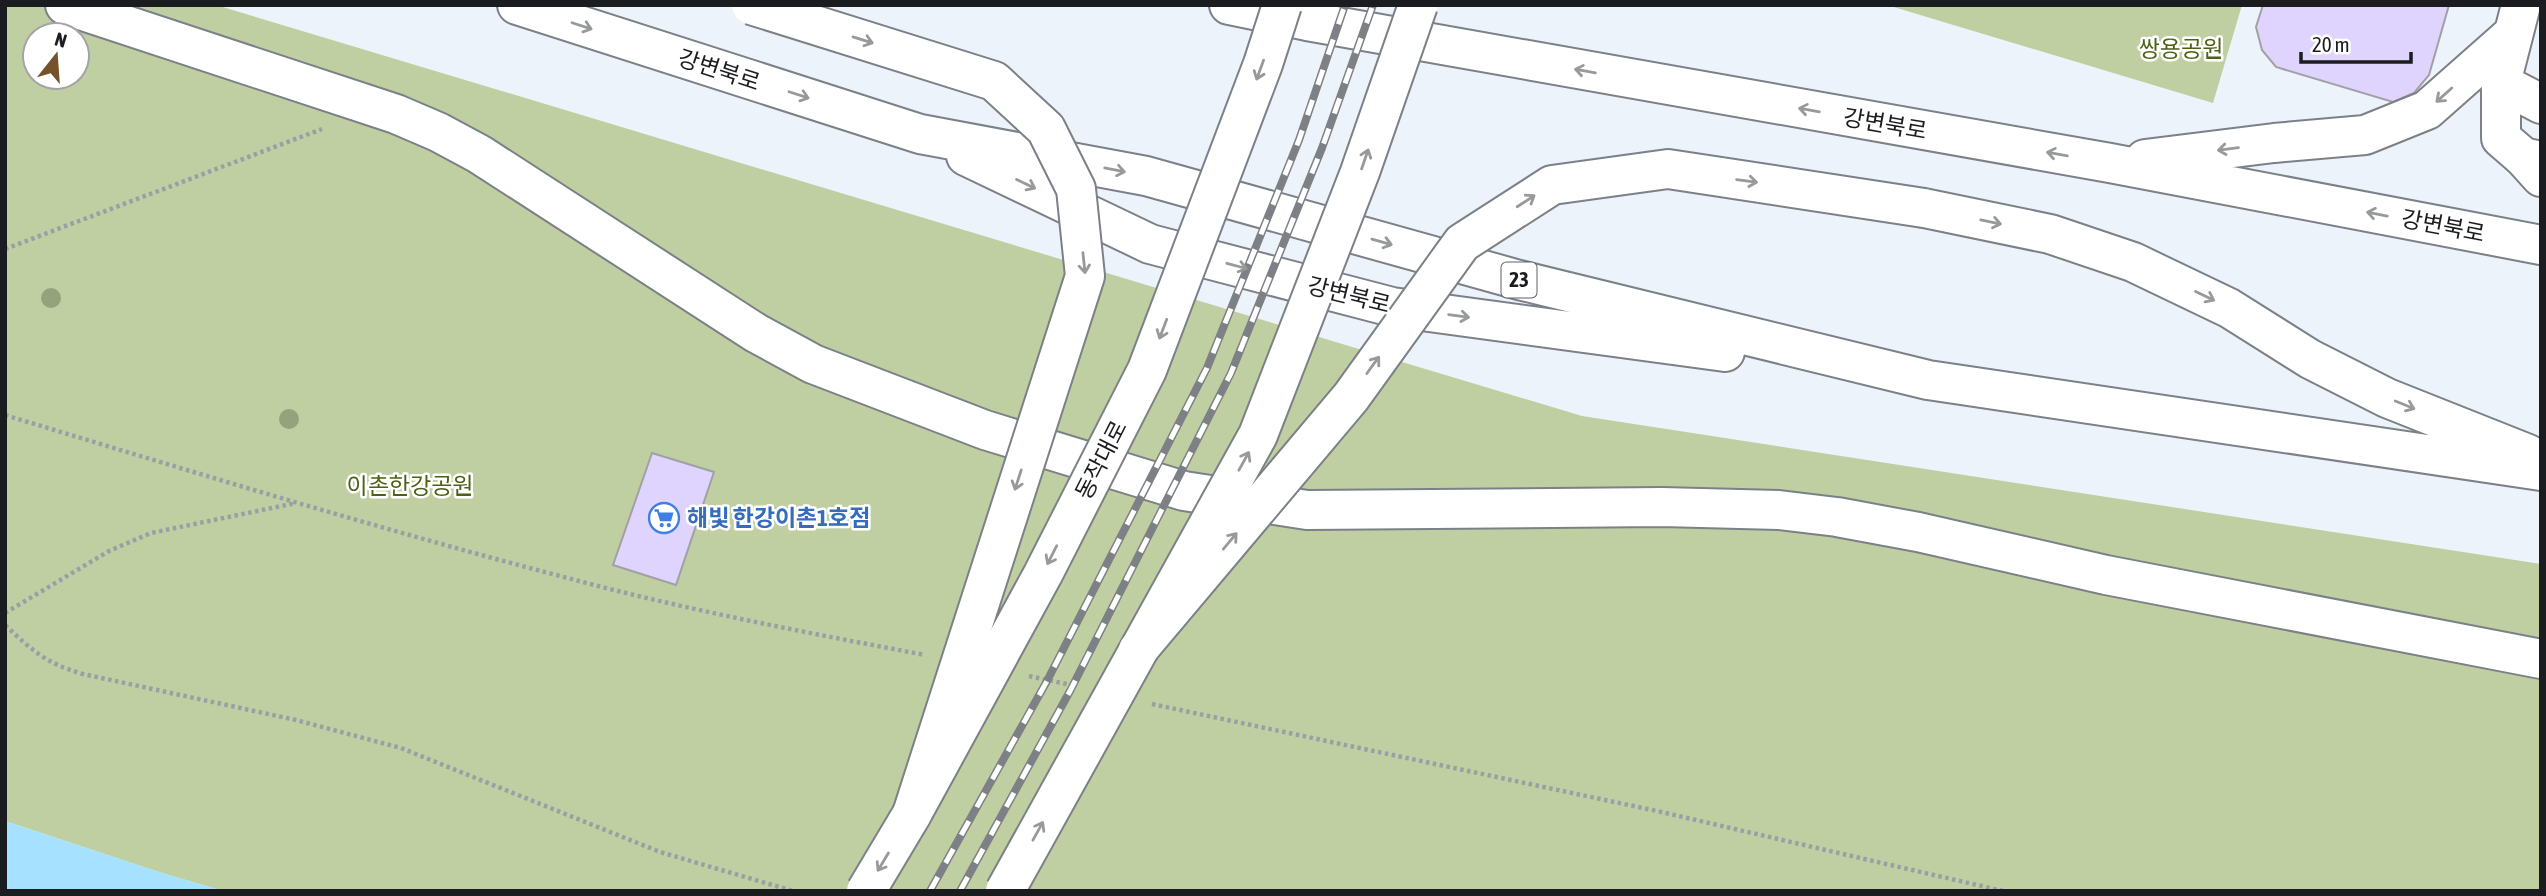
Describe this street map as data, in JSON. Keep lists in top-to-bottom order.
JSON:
{
  "streets": {
    "main road": ["강변북로", "23", "동작대로"]
  },
  "parks": ["쌍용공원", "이촌한강공원"],
  "places": {
    "supermarket": ["해빛 한강이촌1호점"]
  },
  "scale_bar": "20 m",
  "north": "top"
}
